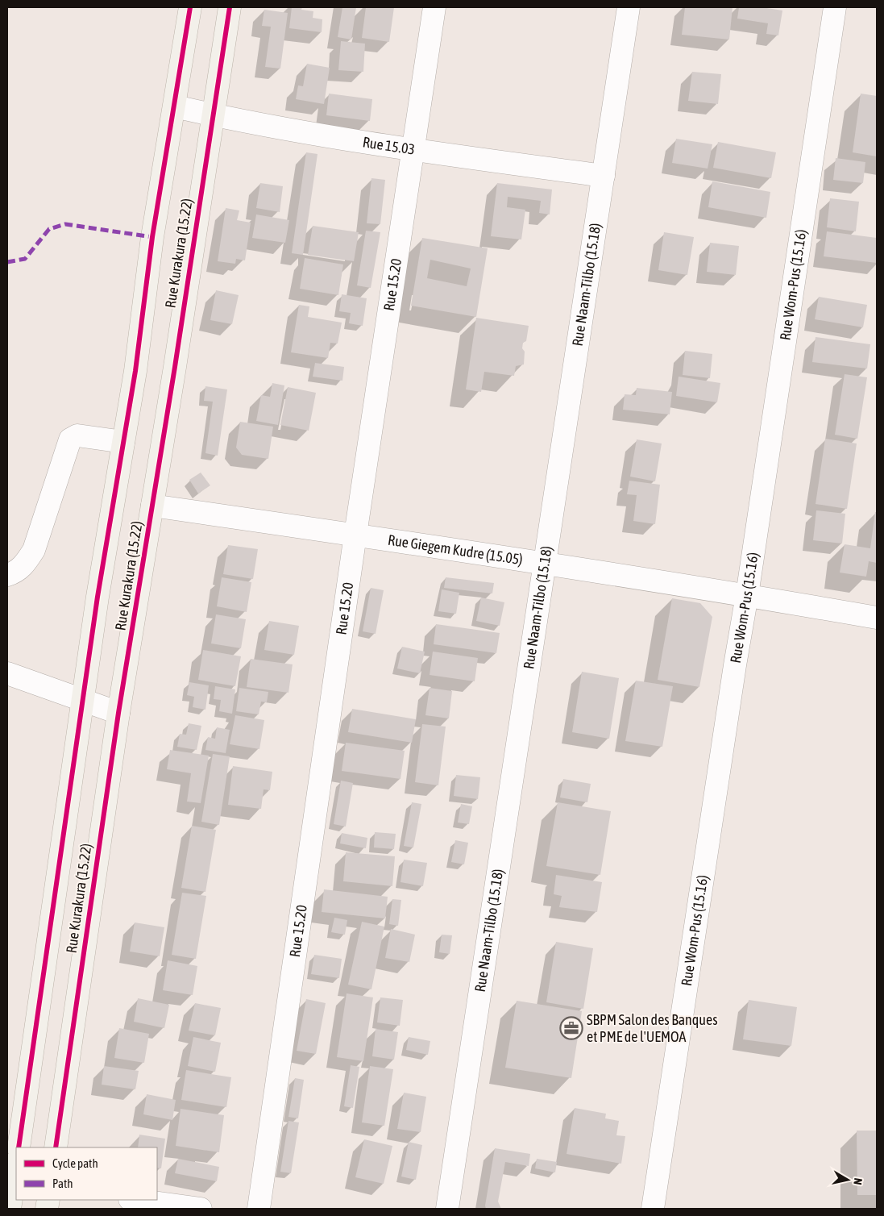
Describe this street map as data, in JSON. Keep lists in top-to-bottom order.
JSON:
{
  "streets": {
    "main road": ["Rue Kurakura (15.22)"],
    "street": [
      "Rue 15.03",
      "Rue 15.20",
      "Rue Naam-Tilbo (15.18)",
      "Rue Wom-Pus (15.16)",
      "Rue Giegem Kudre (15.05)"
    ]
  },
  "crossings": [
    ["Rue 15.03", "Rue Kurakura (15.22)"],
    ["Rue 15.03", "Rue 15.20"],
    ["Rue 15.03", "Rue Naam-Tilbo (15.18)"],
    ["Rue Kurakura (15.22)", "Rue Giegem Kudre (15.05)"],
    ["Rue 15.20", "Rue Giegem Kudre (15.05)"],
    ["Rue Naam-Tilbo (15.18)", "Rue Giegem Kudre (15.05)"],
    ["Rue Wom-Pus (15.16)", "Rue Giegem Kudre (15.05)"]
  ],
  "places": {
    "office": ["SBPM Salon des Banques et PME de l'UEMOA"]
  },
  "legend": ["Cycle path", "Path"],
  "north": "right"
}
